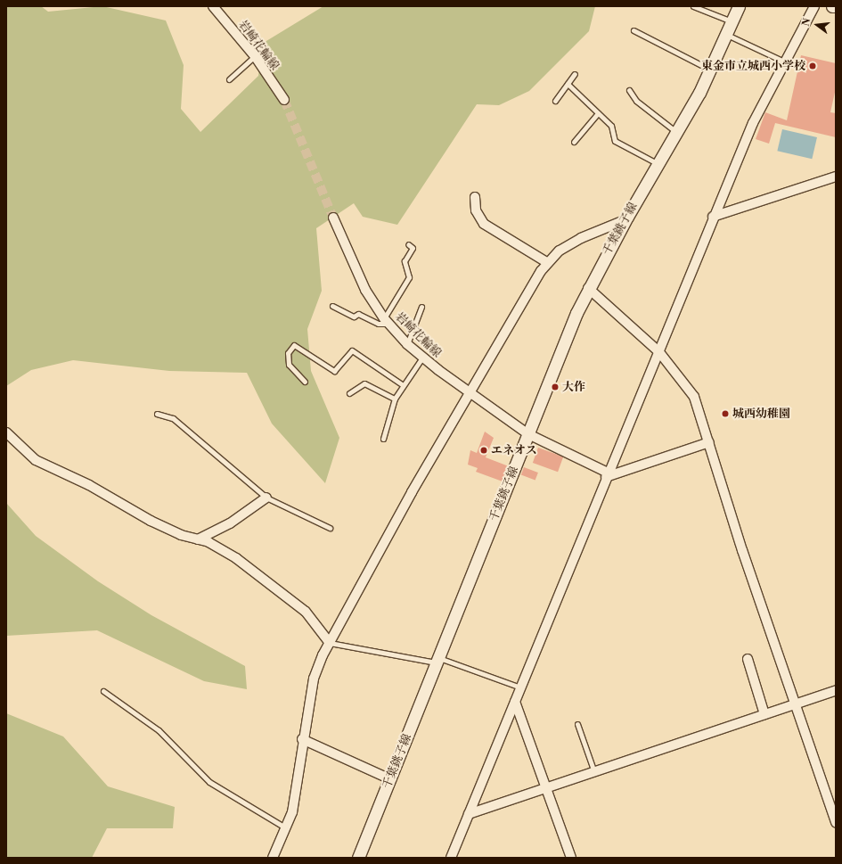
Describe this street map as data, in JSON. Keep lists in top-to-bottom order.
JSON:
{
  "streets": {
    "street": ["岩崎花輪線", "千葉銚子線"]
  },
  "crossings": [
    ["岩崎花輪線", "千葉銚子線"]
  ],
  "places": [
    "東金市立城西小学校",
    "大作",
    "城西幼稚園",
    "エネオス"
  ],
  "north": "left"
}
